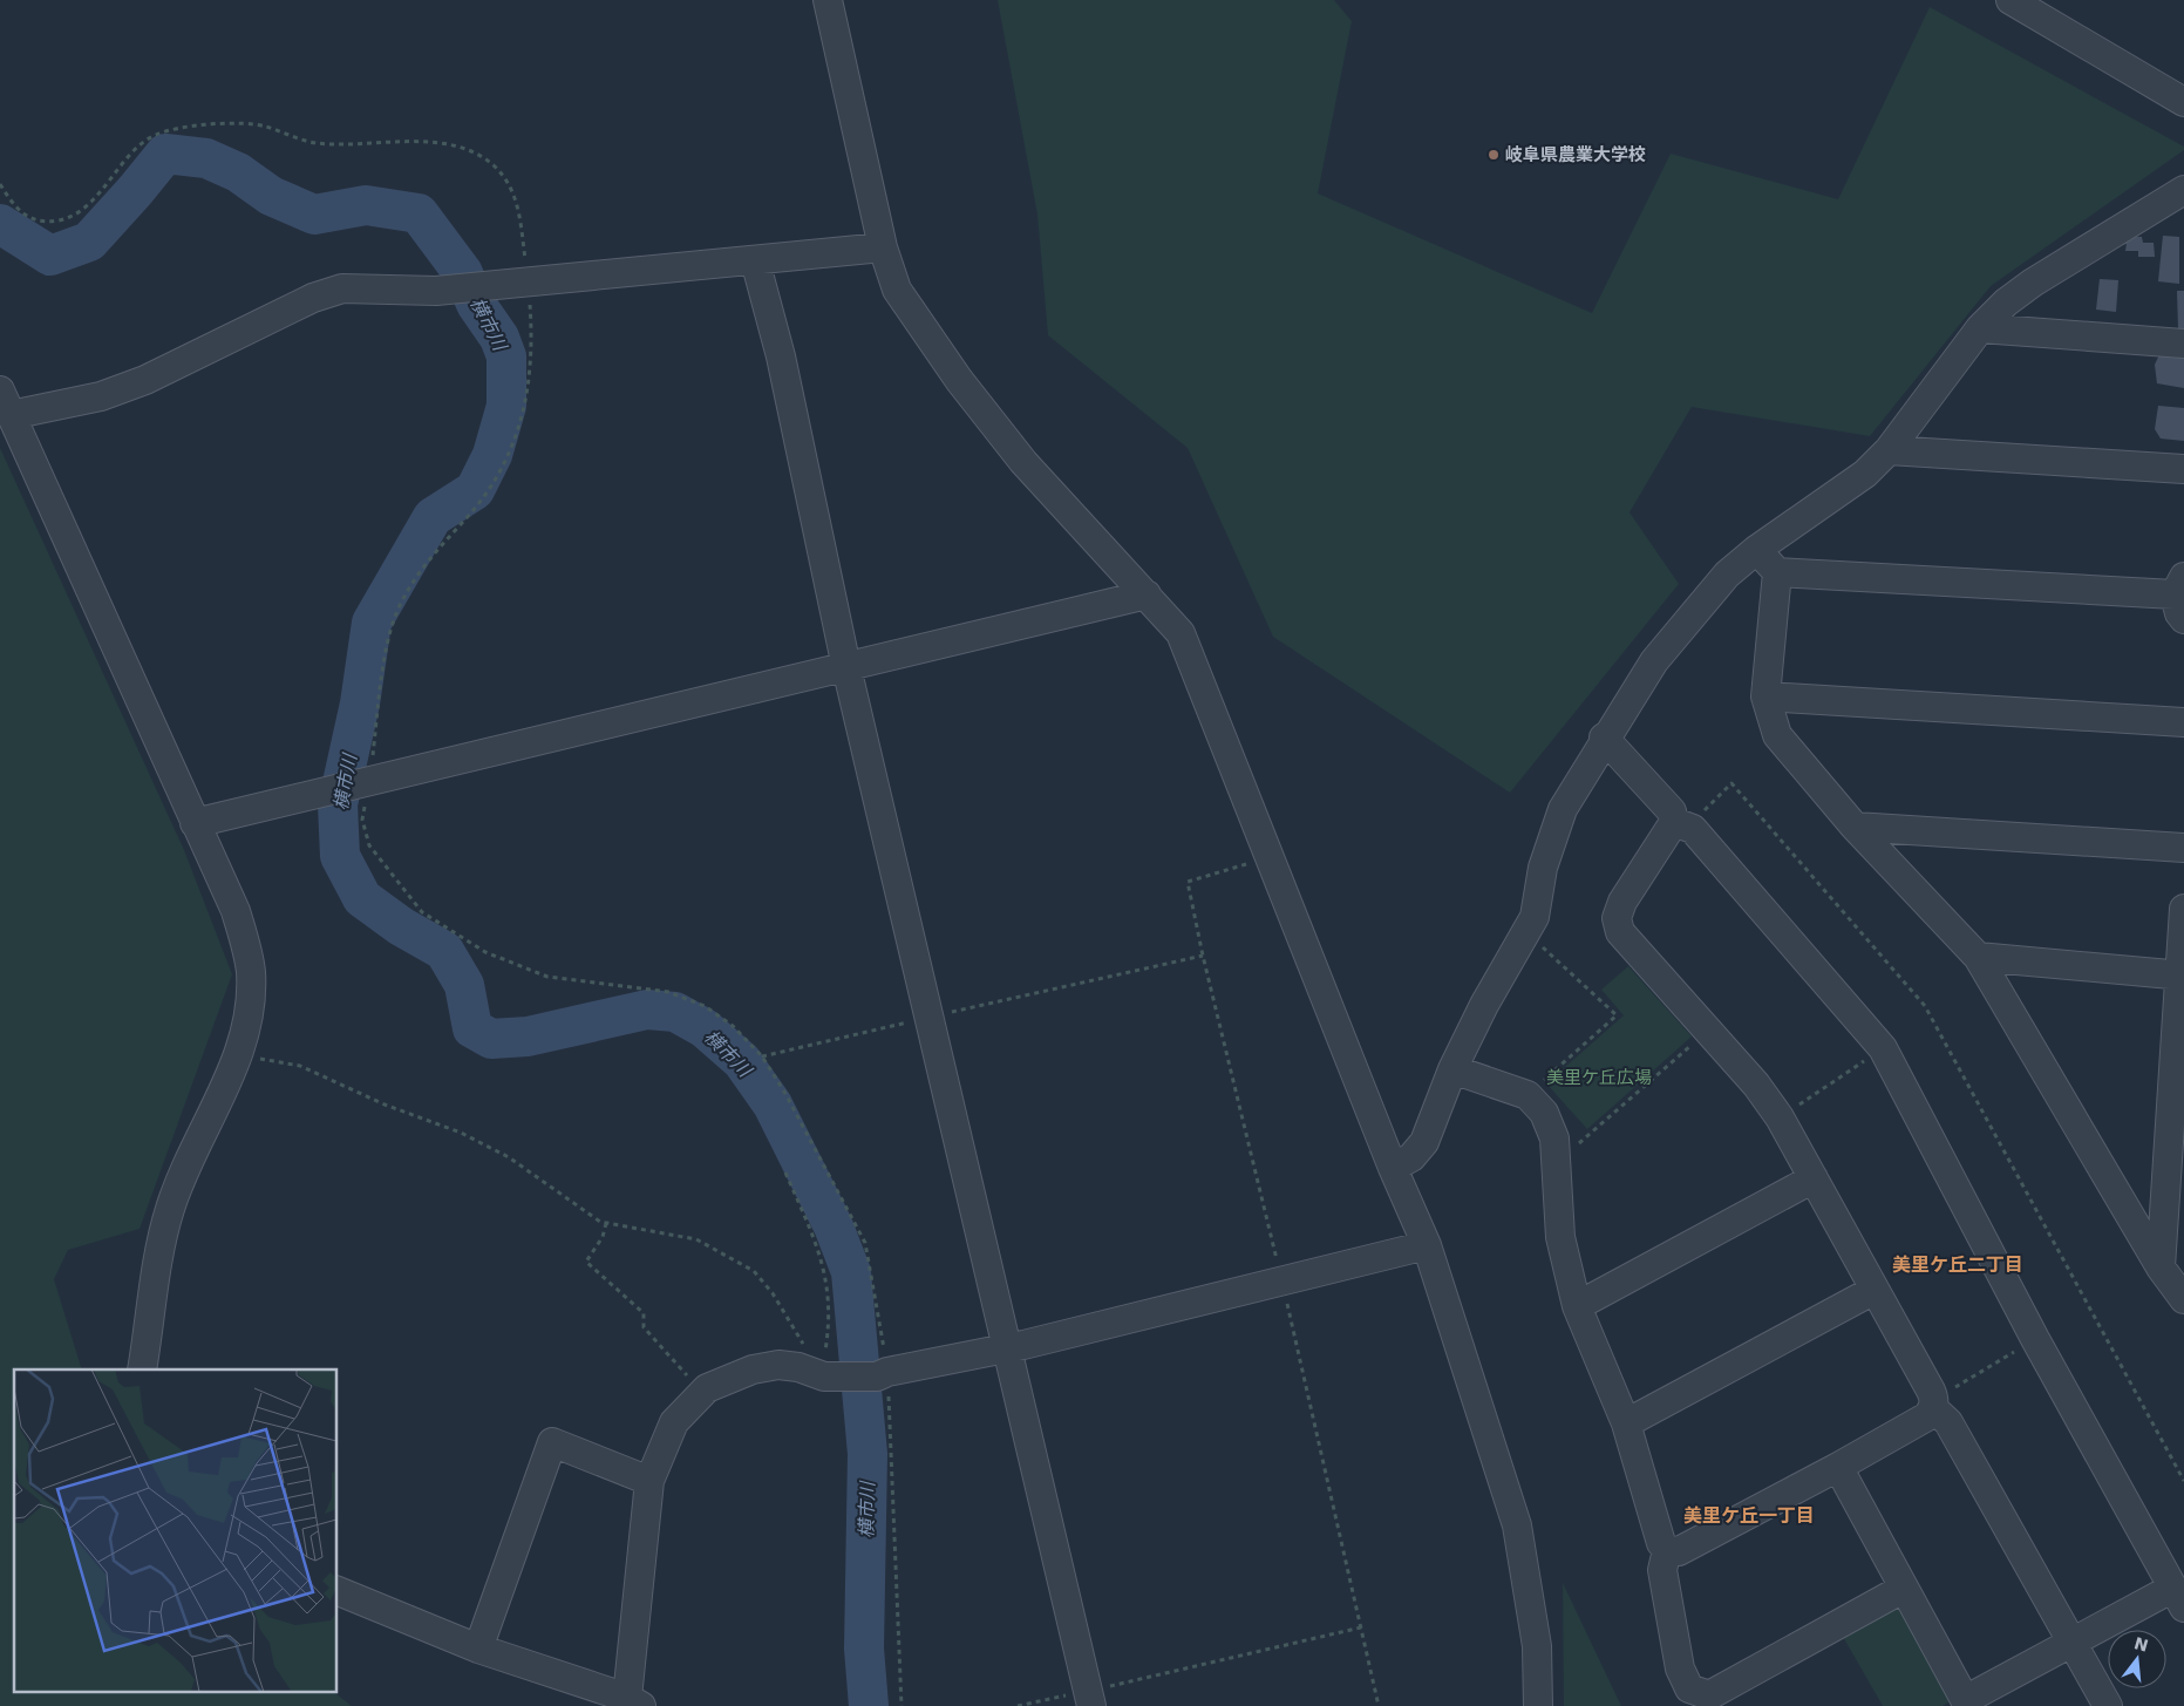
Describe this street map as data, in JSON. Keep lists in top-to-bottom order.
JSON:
{
  "districts": ["美里ケ丘二丁目", "美里ケ丘一丁目"],
  "water": ["横市川"],
  "parks": ["美里ケ丘広場"],
  "places": ["岐阜県農業大学校"],
  "north": "top"
}
